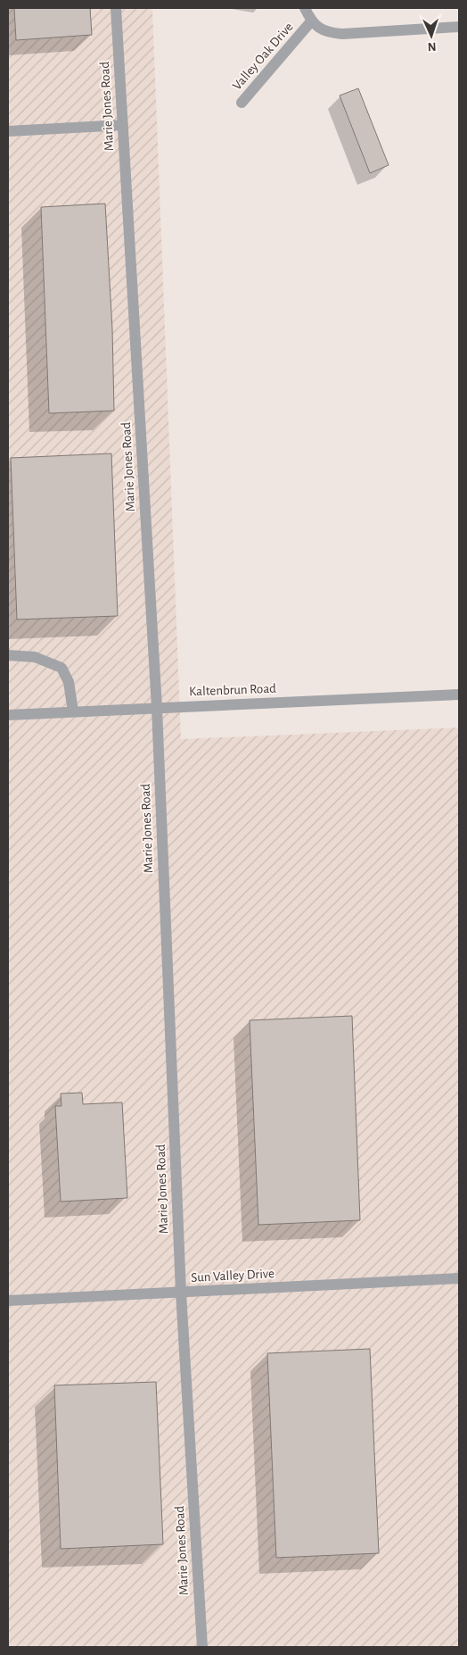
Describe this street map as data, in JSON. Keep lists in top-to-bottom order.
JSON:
{
  "streets": {
    "street": [
      "Valley Oak Drive",
      "Marie Jones Road",
      "Kaltenbrun Road",
      "Sun Valley Drive"
    ]
  },
  "crossings": [
    ["Marie Jones Road", "Kaltenbrun Road"],
    ["Marie Jones Road", "Sun Valley Drive"]
  ],
  "north": "bottom"
}
